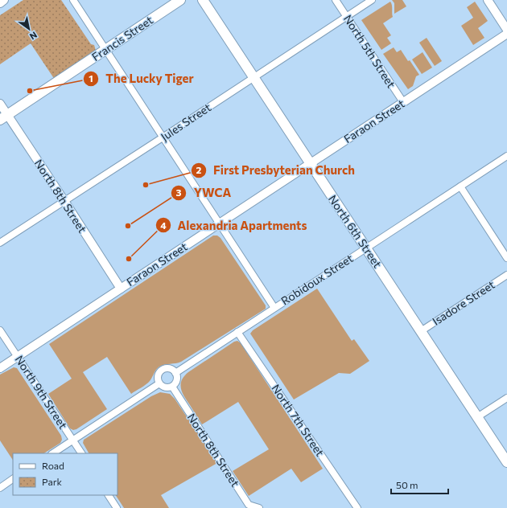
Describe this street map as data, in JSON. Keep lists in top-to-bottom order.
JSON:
{
  "streets": {
    "main road": ["Francis Street", "North 6th Street"],
    "street": [
      "North 5th Street",
      "Faraon Street",
      "Jules Street",
      "North 8th Street",
      "Robidoux Street",
      "Isadore Street",
      "North 9th Street",
      "North 7th Street"
    ]
  },
  "crossings": [
    ["Francis Street", "North 8th Street"],
    ["North 5th Street", "Faraon Street"],
    ["North 5th Street", "Jules Street"],
    ["Faraon Street", "North 8th Street"],
    ["Faraon Street", "North 6th Street"],
    ["Faraon Street", "North 9th Street"],
    ["Jules Street", "North 8th Street"],
    ["Jules Street", "North 6th Street"],
    ["North 8th Street", "Robidoux Street"],
    ["North 6th Street", "Robidoux Street"],
    ["North 6th Street", "Isadore Street"],
    ["Robidoux Street", "North 7th Street"]
  ],
  "places": [
    "The Lucky Tiger",
    "First Presbyterian Church",
    "YWCA",
    "Alexandria Apartments"
  ],
  "legend": ["Road", "Park"],
  "scale_bar": "50 m",
  "north": "bottom right"
}
